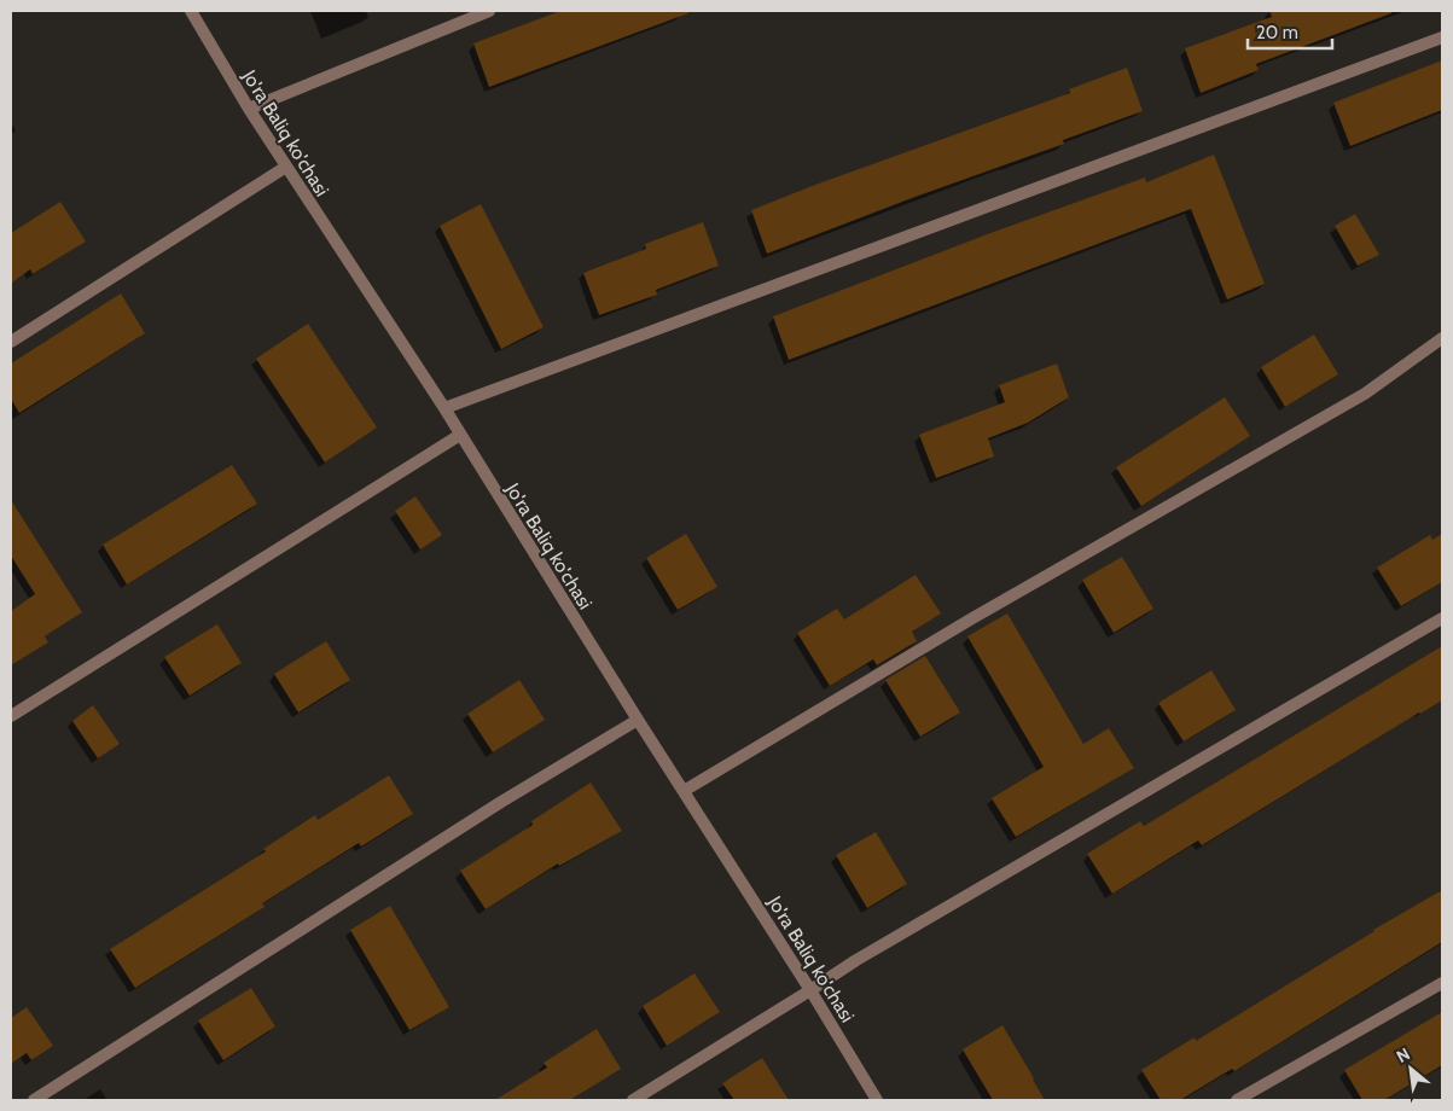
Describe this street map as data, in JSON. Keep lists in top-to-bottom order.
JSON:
{
  "streets": {
    "street": ["Jo'ra Baliq ko'chasi"]
  },
  "scale_bar": "20 m",
  "north": "top left"
}
